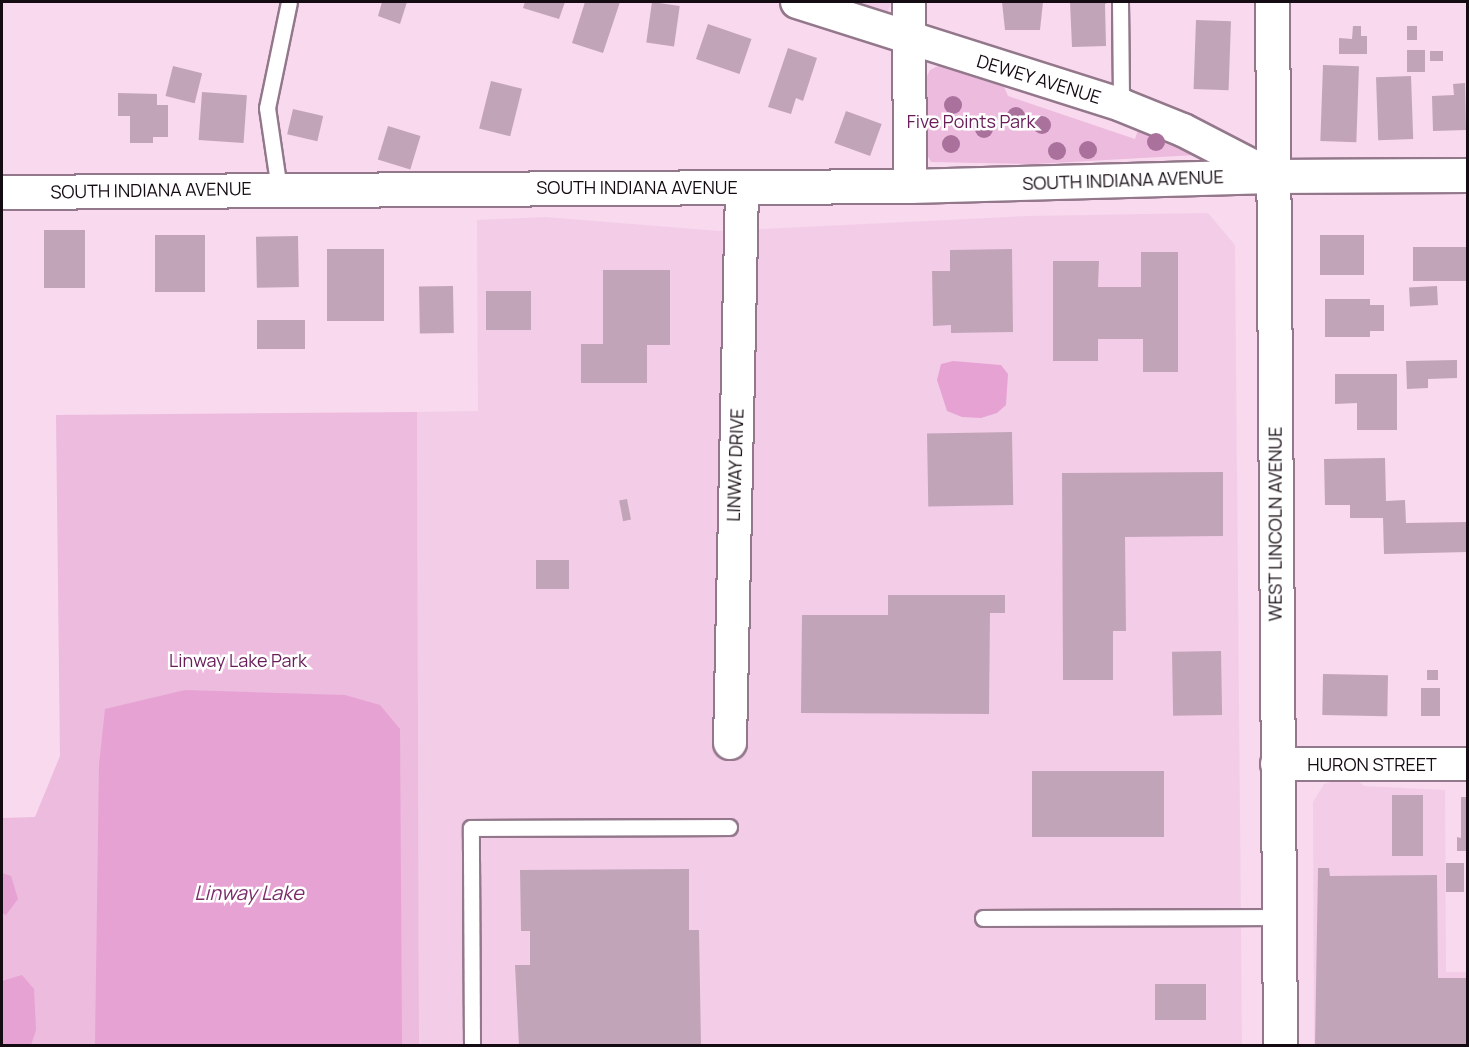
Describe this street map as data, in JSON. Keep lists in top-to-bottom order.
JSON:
{
  "streets": {
    "street": [
      "DEWEY AVENUE",
      "SOUTH INDIANA AVENUE",
      "LINWAY DRIVE",
      "WEST LINCOLN AVENUE",
      "HURON STREET"
    ]
  },
  "crossings": [
    ["DEWEY AVENUE", "SOUTH INDIANA AVENUE"],
    ["DEWEY AVENUE", "WEST LINCOLN AVENUE"],
    ["SOUTH INDIANA AVENUE", "LINWAY DRIVE"],
    ["SOUTH INDIANA AVENUE", "WEST LINCOLN AVENUE"],
    ["WEST LINCOLN AVENUE", "HURON STREET"]
  ],
  "water": ["Linway Lake"],
  "parks": ["Five Points Park", "Linway Lake Park"]
}
